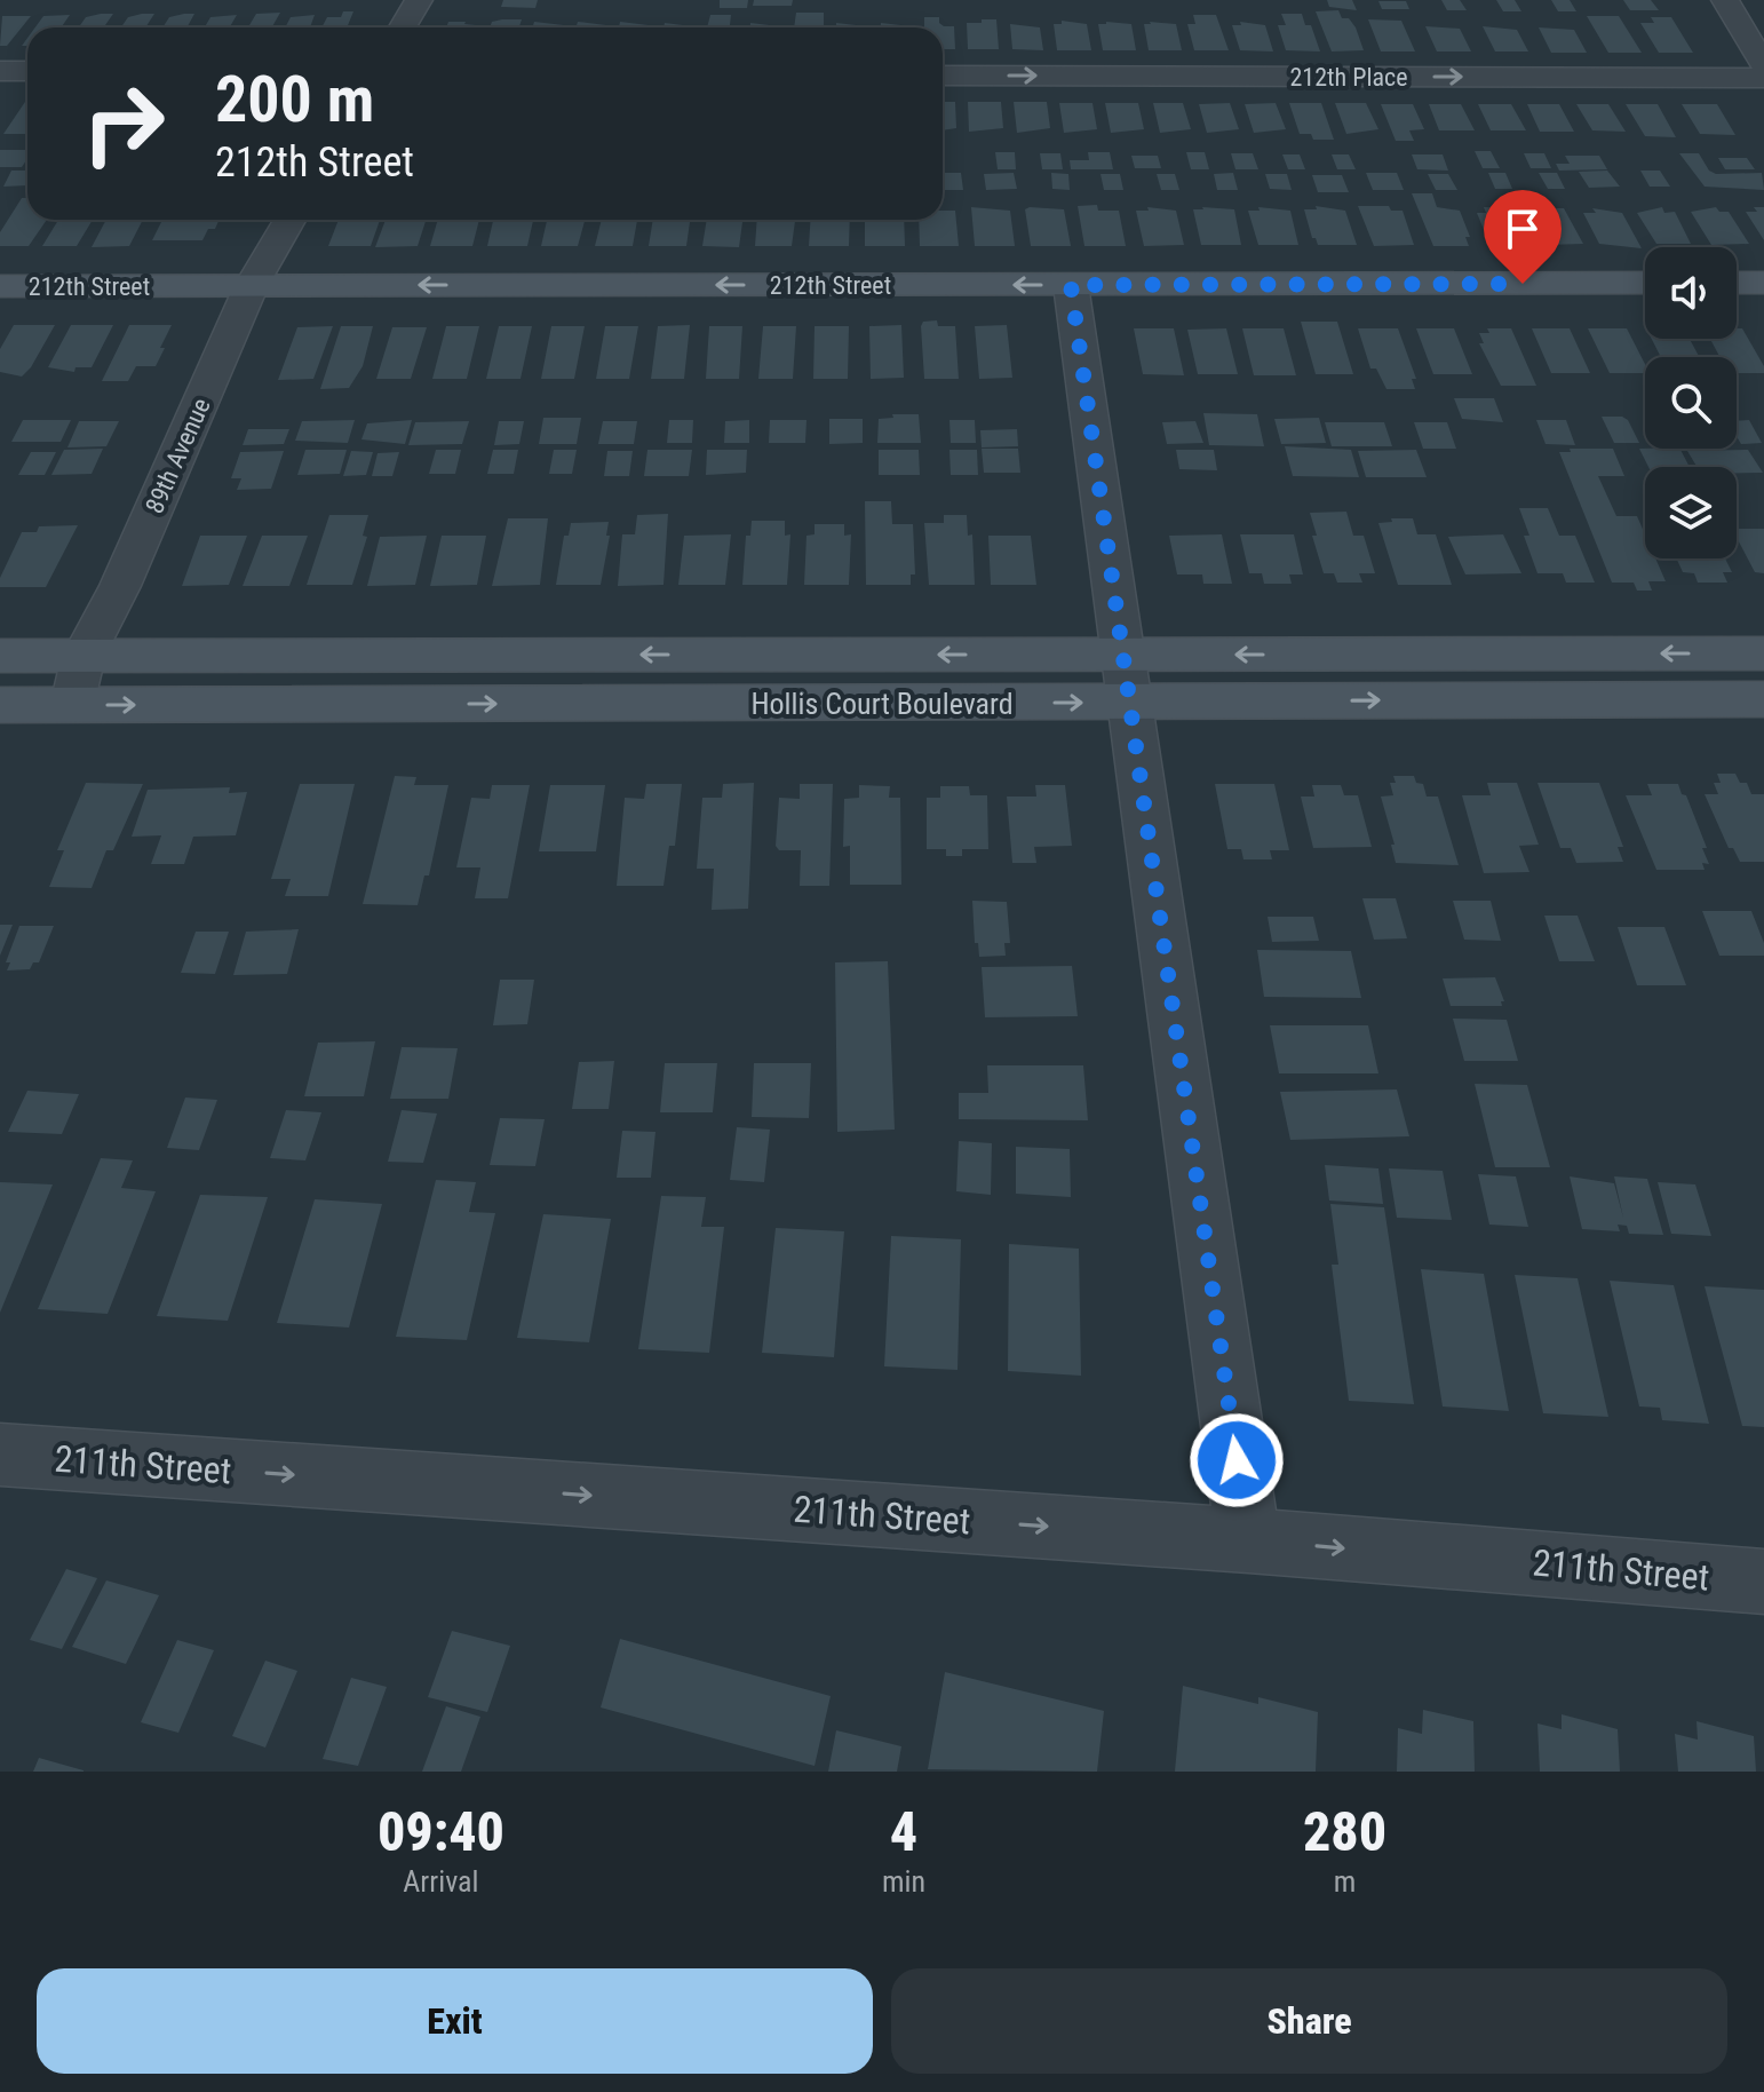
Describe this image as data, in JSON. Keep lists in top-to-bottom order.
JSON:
{
  "streets": {
    "main road": ["212th Street", "Hollis Court Boulevard"],
    "street": ["212th Place", "89th Avenue", "211th Street"]
  },
  "crossings": [
    ["212th Street", "89th Avenue"],
    ["89th Avenue", "Hollis Court Boulevard"]
  ],
  "one_way": ["212th Place", "212th Street", "211th Street"],
  "page": {
    "turn": ["200 m", "212th Street"],
    "eta": [
      "09:40",
      "Arrival",
      "4",
      "min",
      "280",
      "m"
    ],
    "buttons": ["Exit", "Share"]
  }
}
